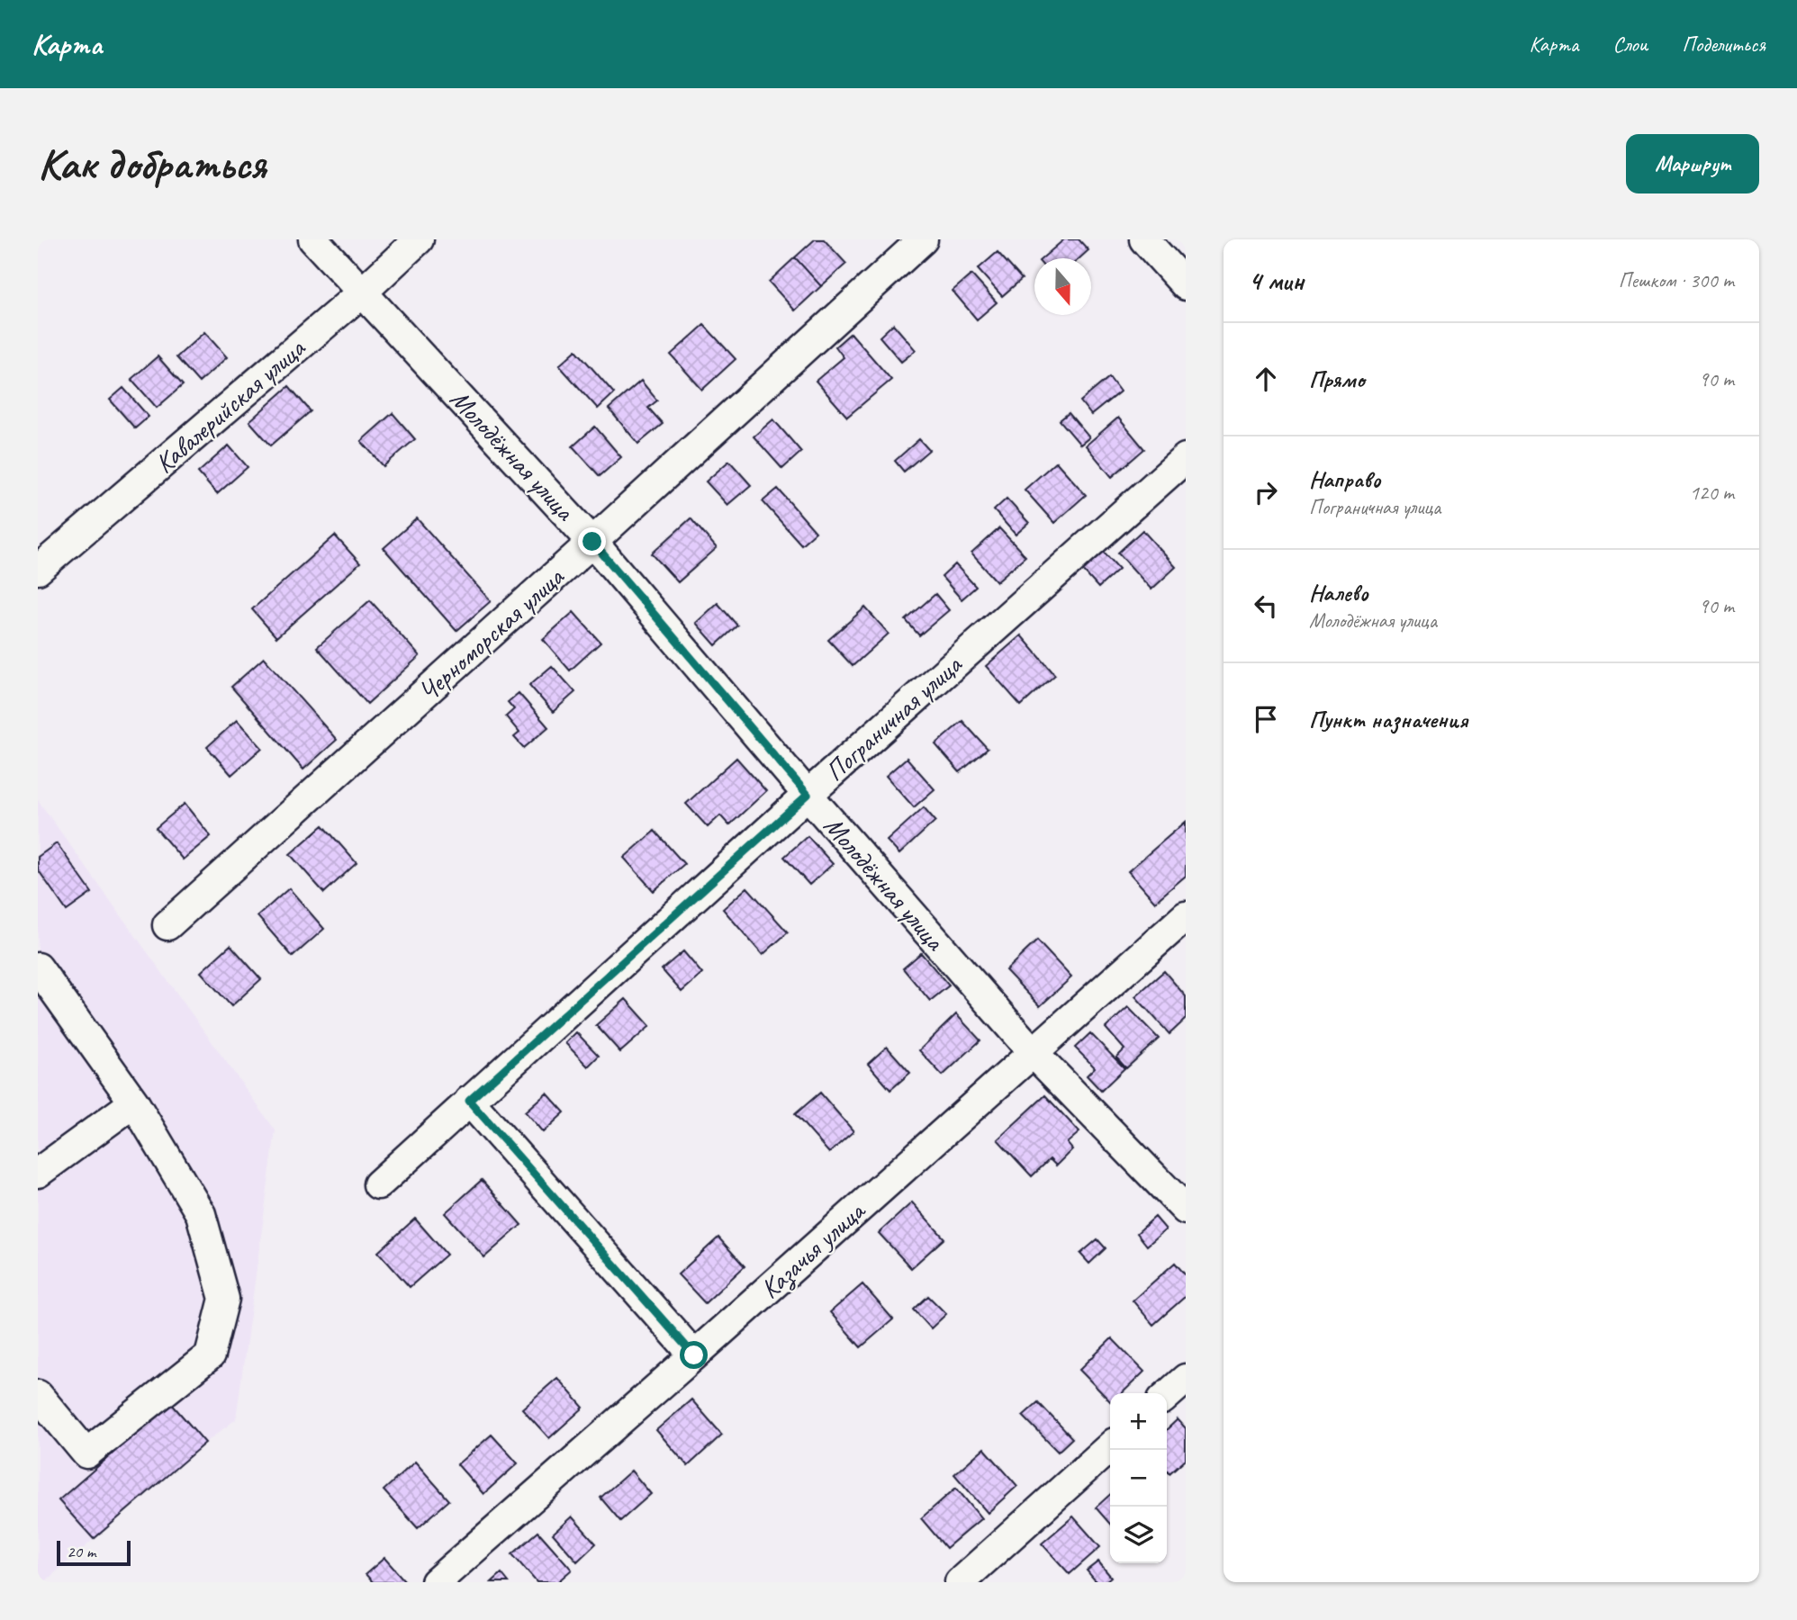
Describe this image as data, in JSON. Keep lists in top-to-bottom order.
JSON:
{
  "streets": {
    "street": [
      "Кавалерийская улица",
      "Молодёжная улица",
      "Черноморская улица",
      "Пограничная улица",
      "Казачья улица"
    ]
  },
  "crossings": [
    ["Кавалерийская улица", "Молодёжная улица"],
    ["Молодёжная улица", "Черноморская улица"],
    ["Молодёжная улица", "Пограничная улица"],
    ["Молодёжная улица", "Казачья улица"]
  ],
  "scale_bar": "20 m",
  "north": "bottom",
  "page": {
    "header": "Карта",
    "nav": ["Карта", "Слои", "Поделиться"],
    "buttons": "Маршрут",
    "title": "Как добраться",
    "heading": ["4 мин", "Пешком · 300 m"],
    "list": [
      ["Прямо", "90 m"],
      ["Направо", "Пограничная улица", "120 m"],
      ["Налево", "Молодёжная улица", "90 m"],
      "Пункт назначения"
    ],
    "map_buttons": ["+", "−"],
    "scale": "20 m"
  }
}
